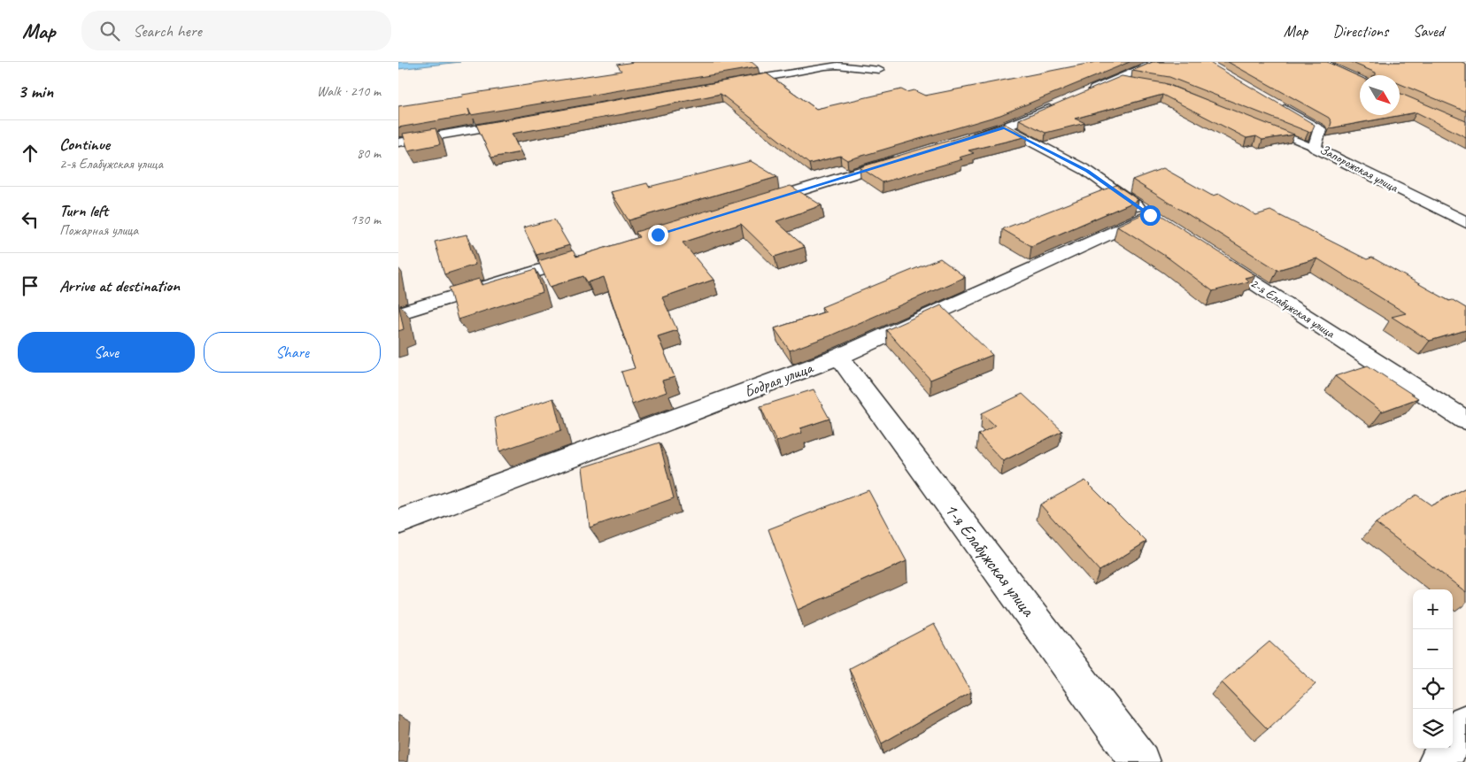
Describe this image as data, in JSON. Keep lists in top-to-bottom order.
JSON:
{
  "streets": {
    "street": [
      "Запорожская улица",
      "2-я Елабужская улица",
      "Бодрая улица",
      "1-я Елабужская улица"
    ]
  },
  "crossings": [
    ["Бодрая улица", "1-я Елабужская улица"]
  ],
  "north": "bottom right",
  "page": {
    "header": "Map",
    "search": "Search here",
    "nav": ["Map", "Directions", "Saved"],
    "heading": ["3 min", "Walk · 210 m"],
    "list": [
      ["Continue", "2-я Елабужская улица", "80 m"],
      ["Turn left", "Пожарная улица", "130 m"],
      "Arrive at destination"
    ],
    "buttons": ["Save", "Share"],
    "map_buttons": ["+", "−"]
  }
}
